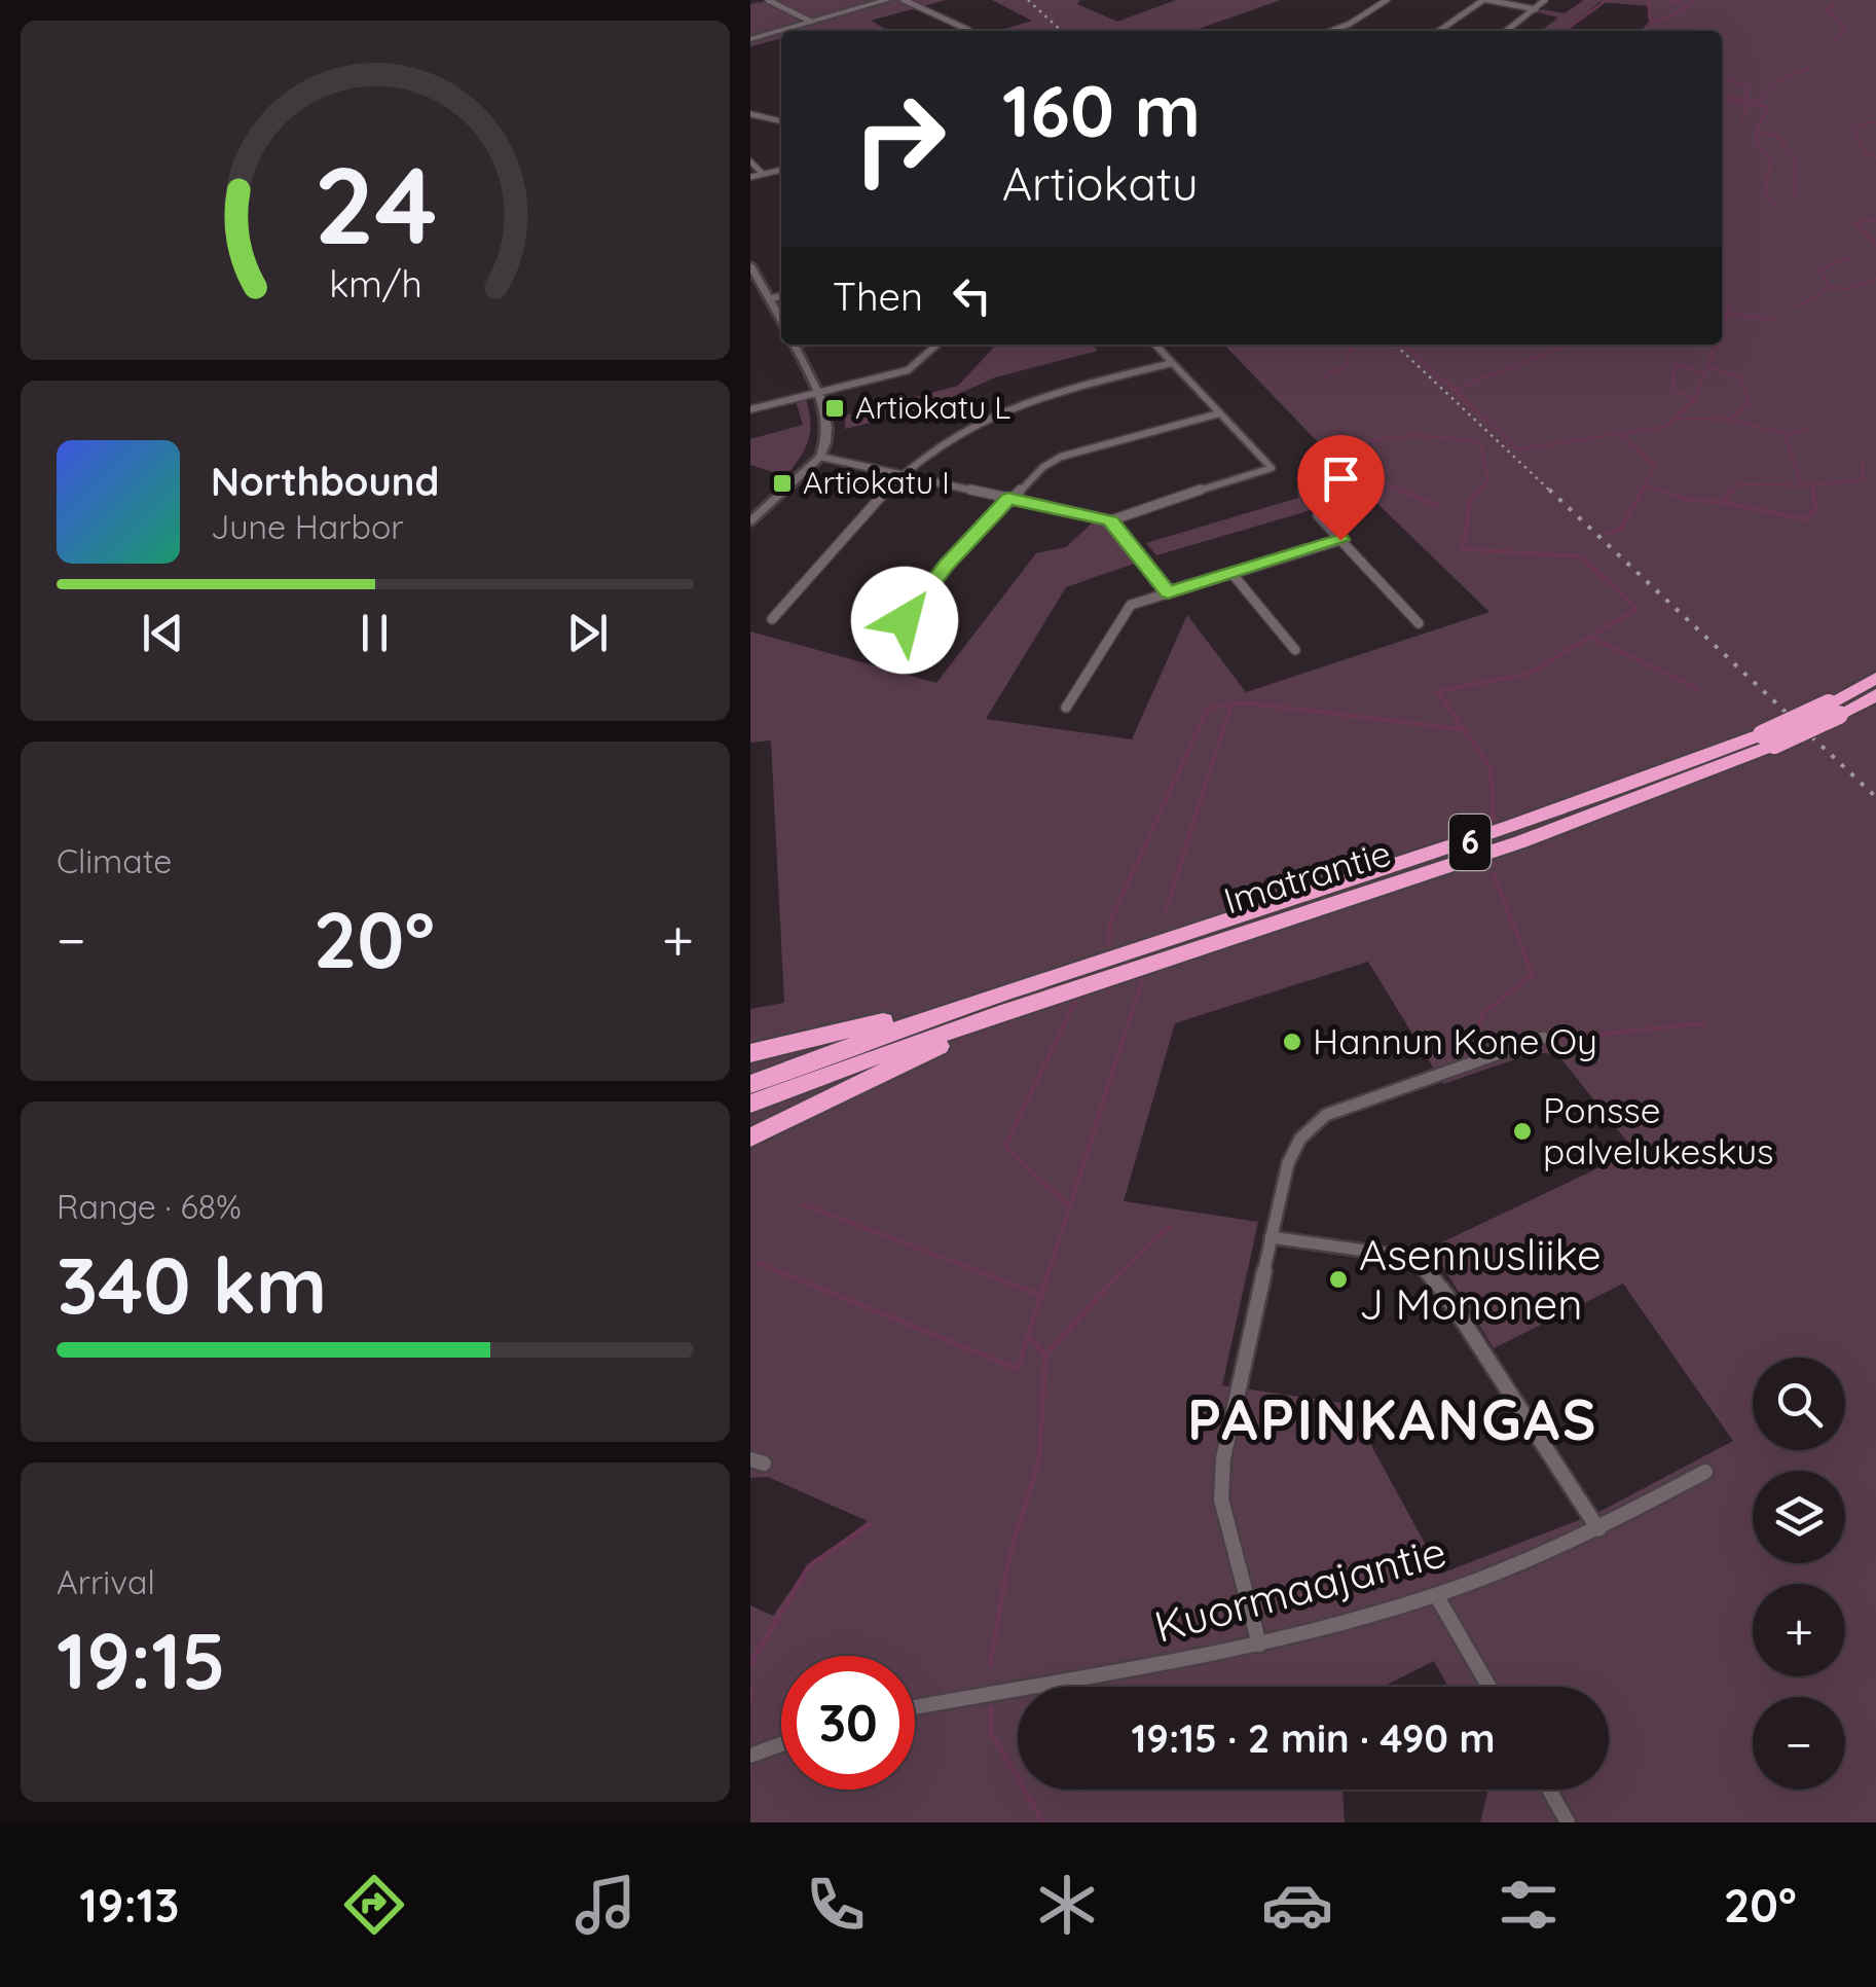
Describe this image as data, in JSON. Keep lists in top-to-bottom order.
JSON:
{
  "streets": {
    "highway": ["6", "Imatrantie"],
    "street": ["Kuormaajantie"]
  },
  "districts": ["PAPINKANGAS"],
  "places": {
    "transit": ["Artiokatu L", "Artiokatu I"],
    "other": ["Hannun Kone Oy", "Ponsse palvelukeskus", "Asennusliike J Mononen"]
  },
  "page": {
    "turn": ["160 m", "Artiokatu"],
    "then": "Then",
    "song": ["Northbound", "June Harbor"],
    "tile": [
      "Climate",
      ["Range · 68%", "340 km"],
      ["Arrival", "19:15"]
    ],
    "heat": ["−", "20°", "+"],
    "map_buttons": ["+", "−"],
    "limit": "30",
    "trip": "19:15 · 2 min · 490 m",
    "tabs": ["19:13", "20°"],
    "gauge": ["24", "km/h"]
  }
}
